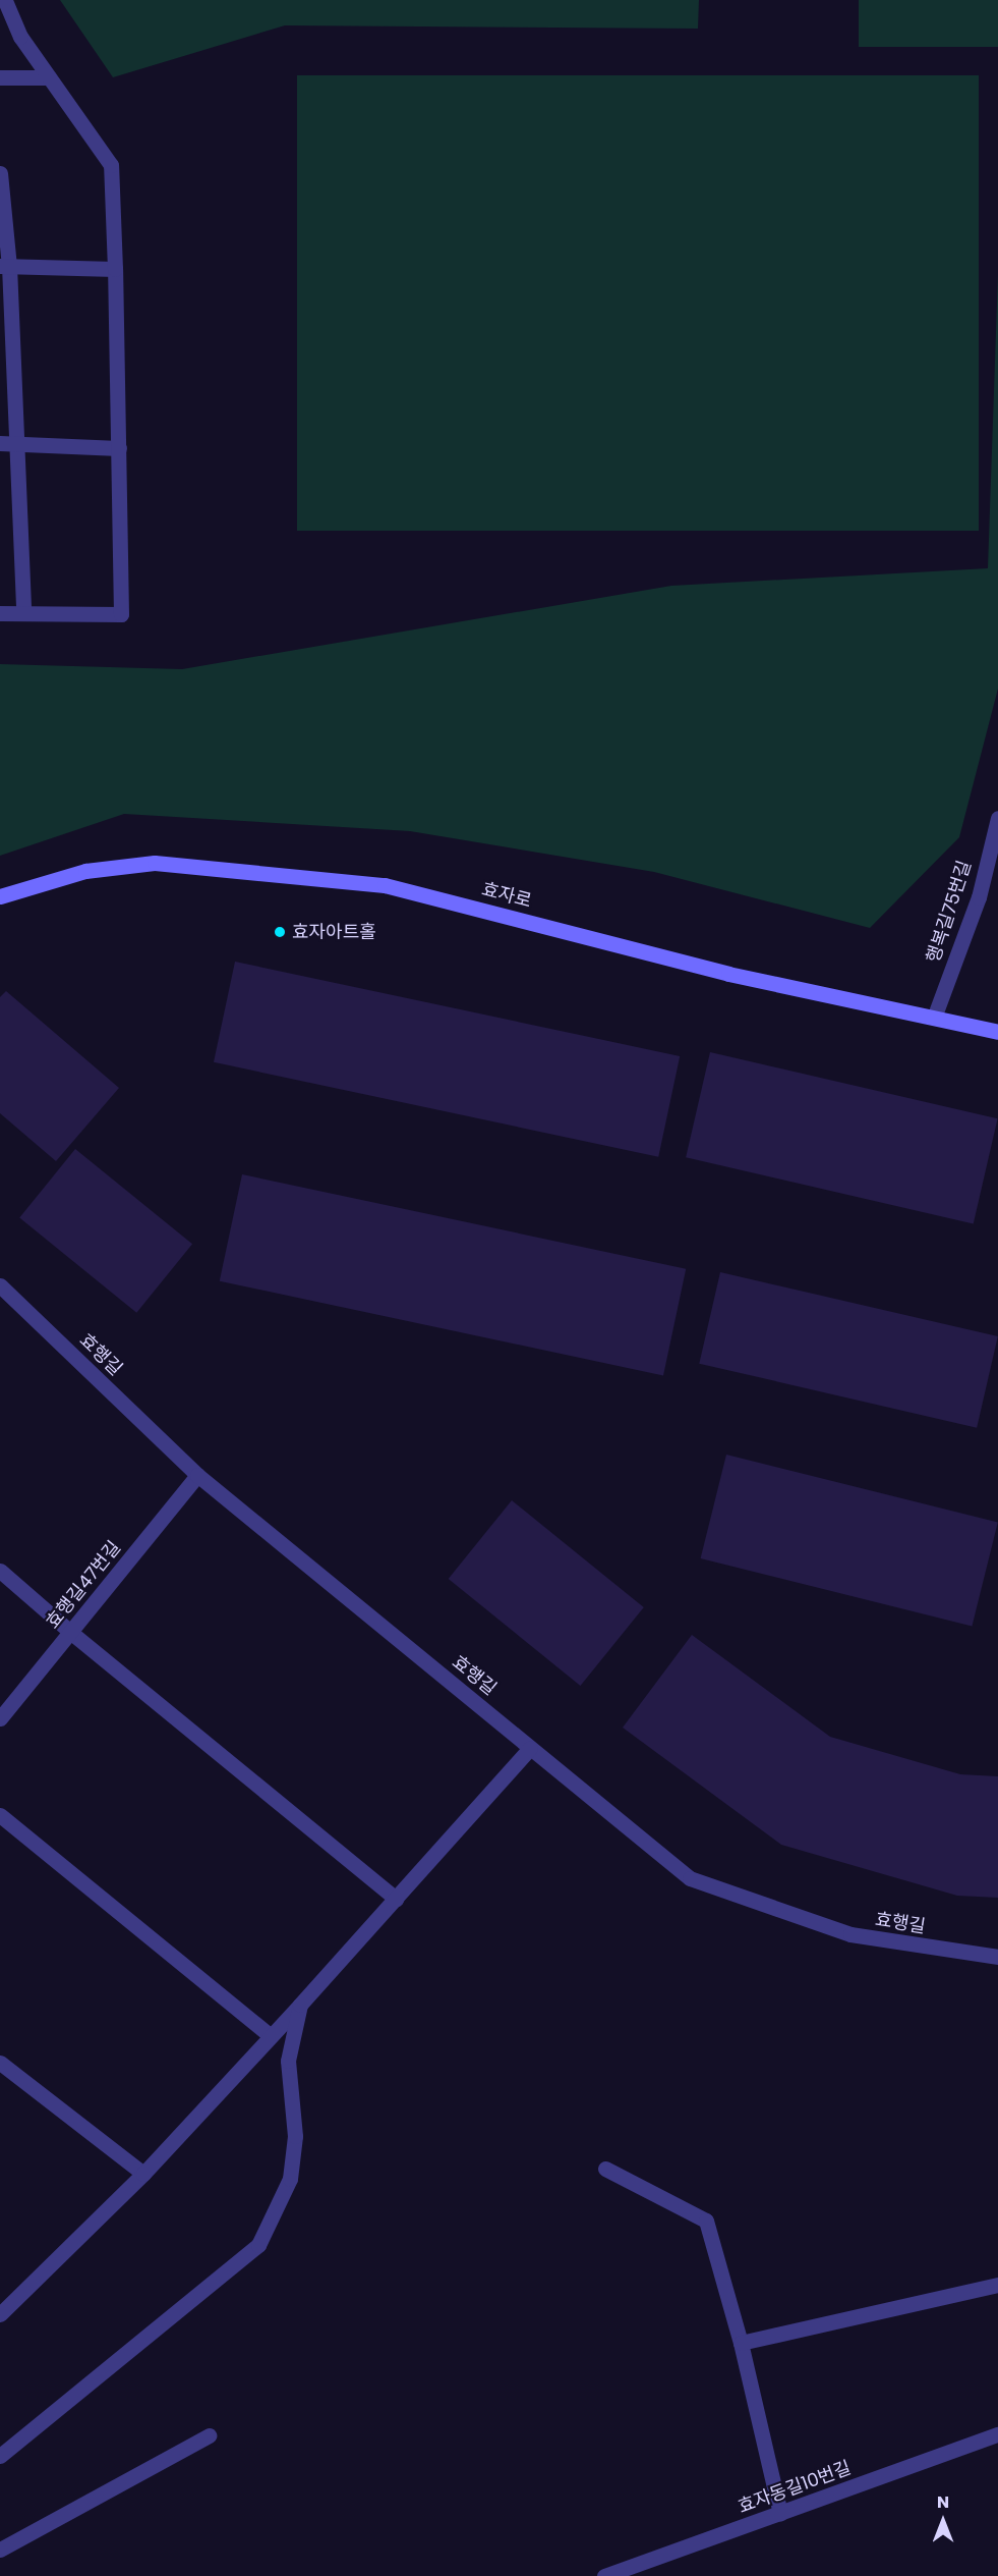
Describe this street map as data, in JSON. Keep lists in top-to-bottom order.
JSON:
{
  "streets": {
    "street": [
      "효자로",
      "행복길75번길",
      "효행길",
      "효행길47번길",
      "효자동길10번길"
    ]
  },
  "crossings": [
    ["효자로", "행복길75번길"],
    ["효행길", "효행길47번길"]
  ],
  "places": ["효자아트홀"],
  "north": "top"
}
